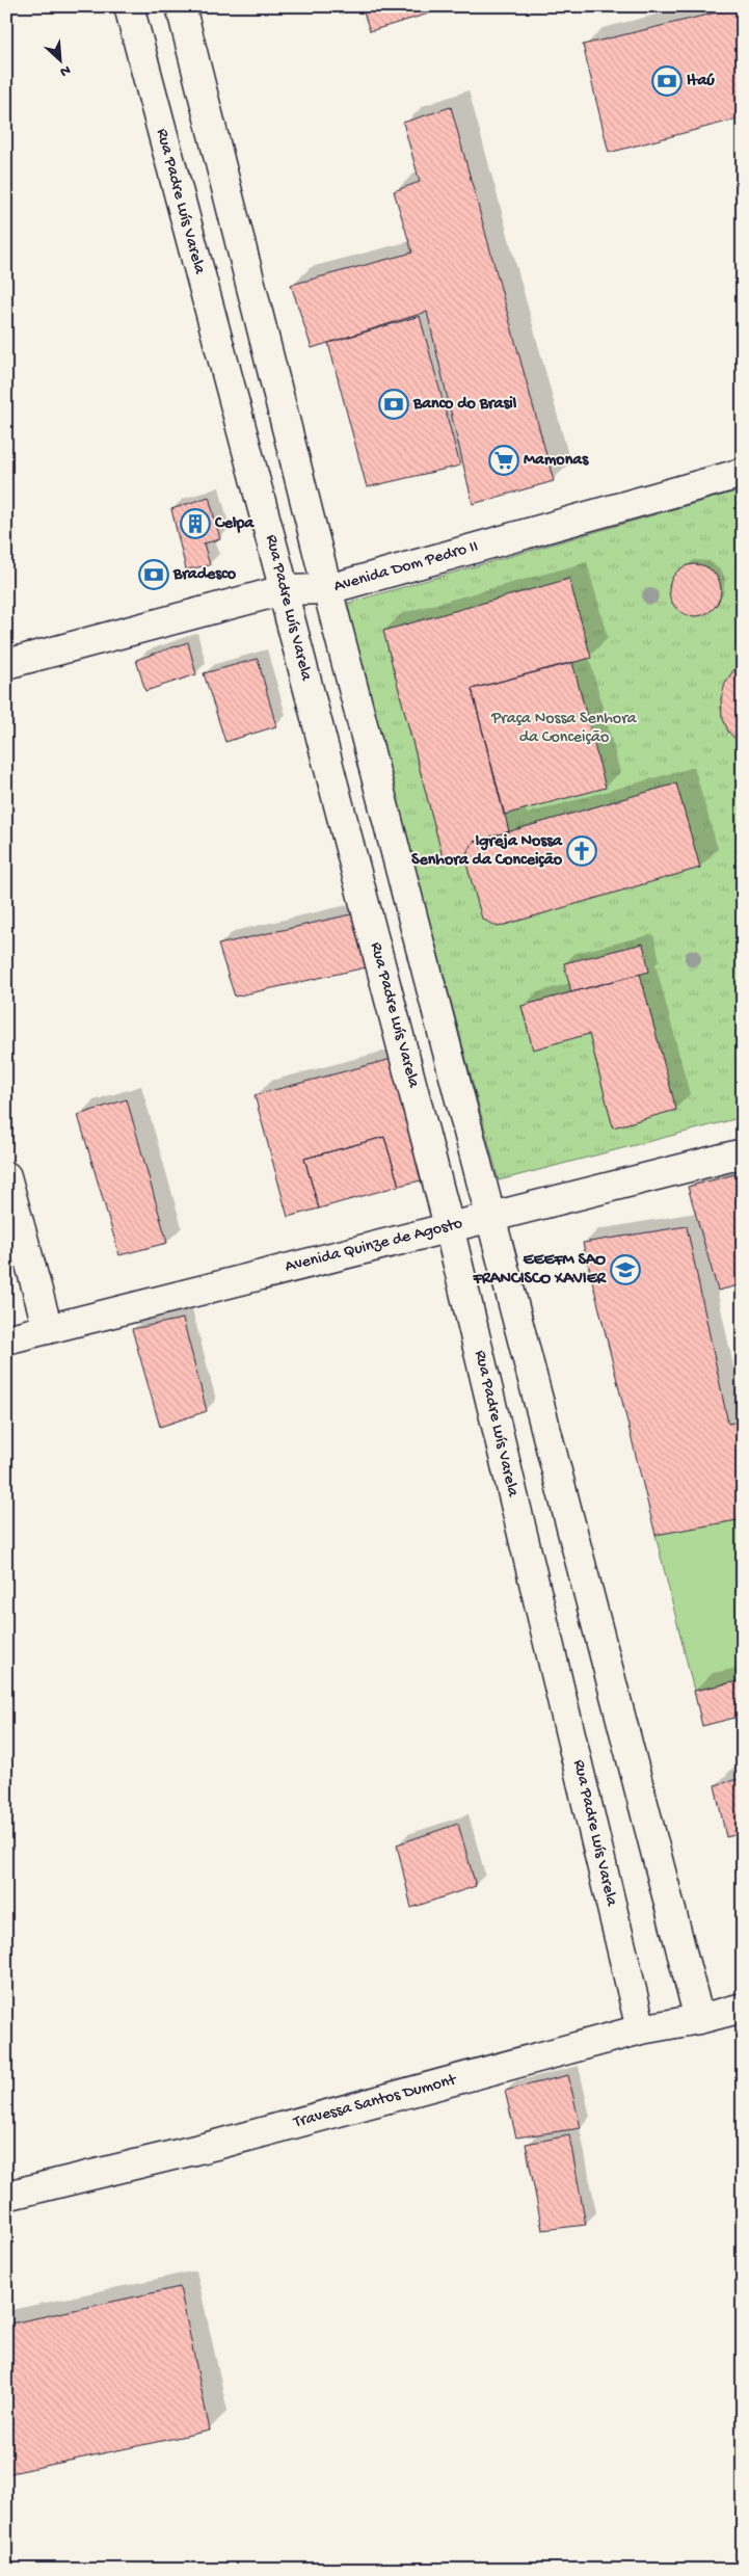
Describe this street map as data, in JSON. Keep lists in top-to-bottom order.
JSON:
{
  "streets": {
    "street": [
      "Rua Padre Luís Varela",
      "Avenida Dom Pedro II",
      "Avenida Quinze de Agosto",
      "Travessa Santos Dumont"
    ]
  },
  "crossings": [
    ["Rua Padre Luís Varela", "Avenida Dom Pedro II"],
    ["Rua Padre Luís Varela", "Avenida Quinze de Agosto"],
    ["Rua Padre Luís Varela", "Travessa Santos Dumont"]
  ],
  "parks": ["Praça Nossa Senhora da Conceição"],
  "places": {
    "bank": ["Itaú", "Banco do Brasil", "Bradesco"],
    "supermarket": ["Mamonas"],
    "building": ["Celpa"],
    "church": ["Igreja Nossa Senhora da Conceição"],
    "school or university": ["EEEFM SAO FRANCISCO XAVIER"]
  },
  "north": "bottom right"
}
